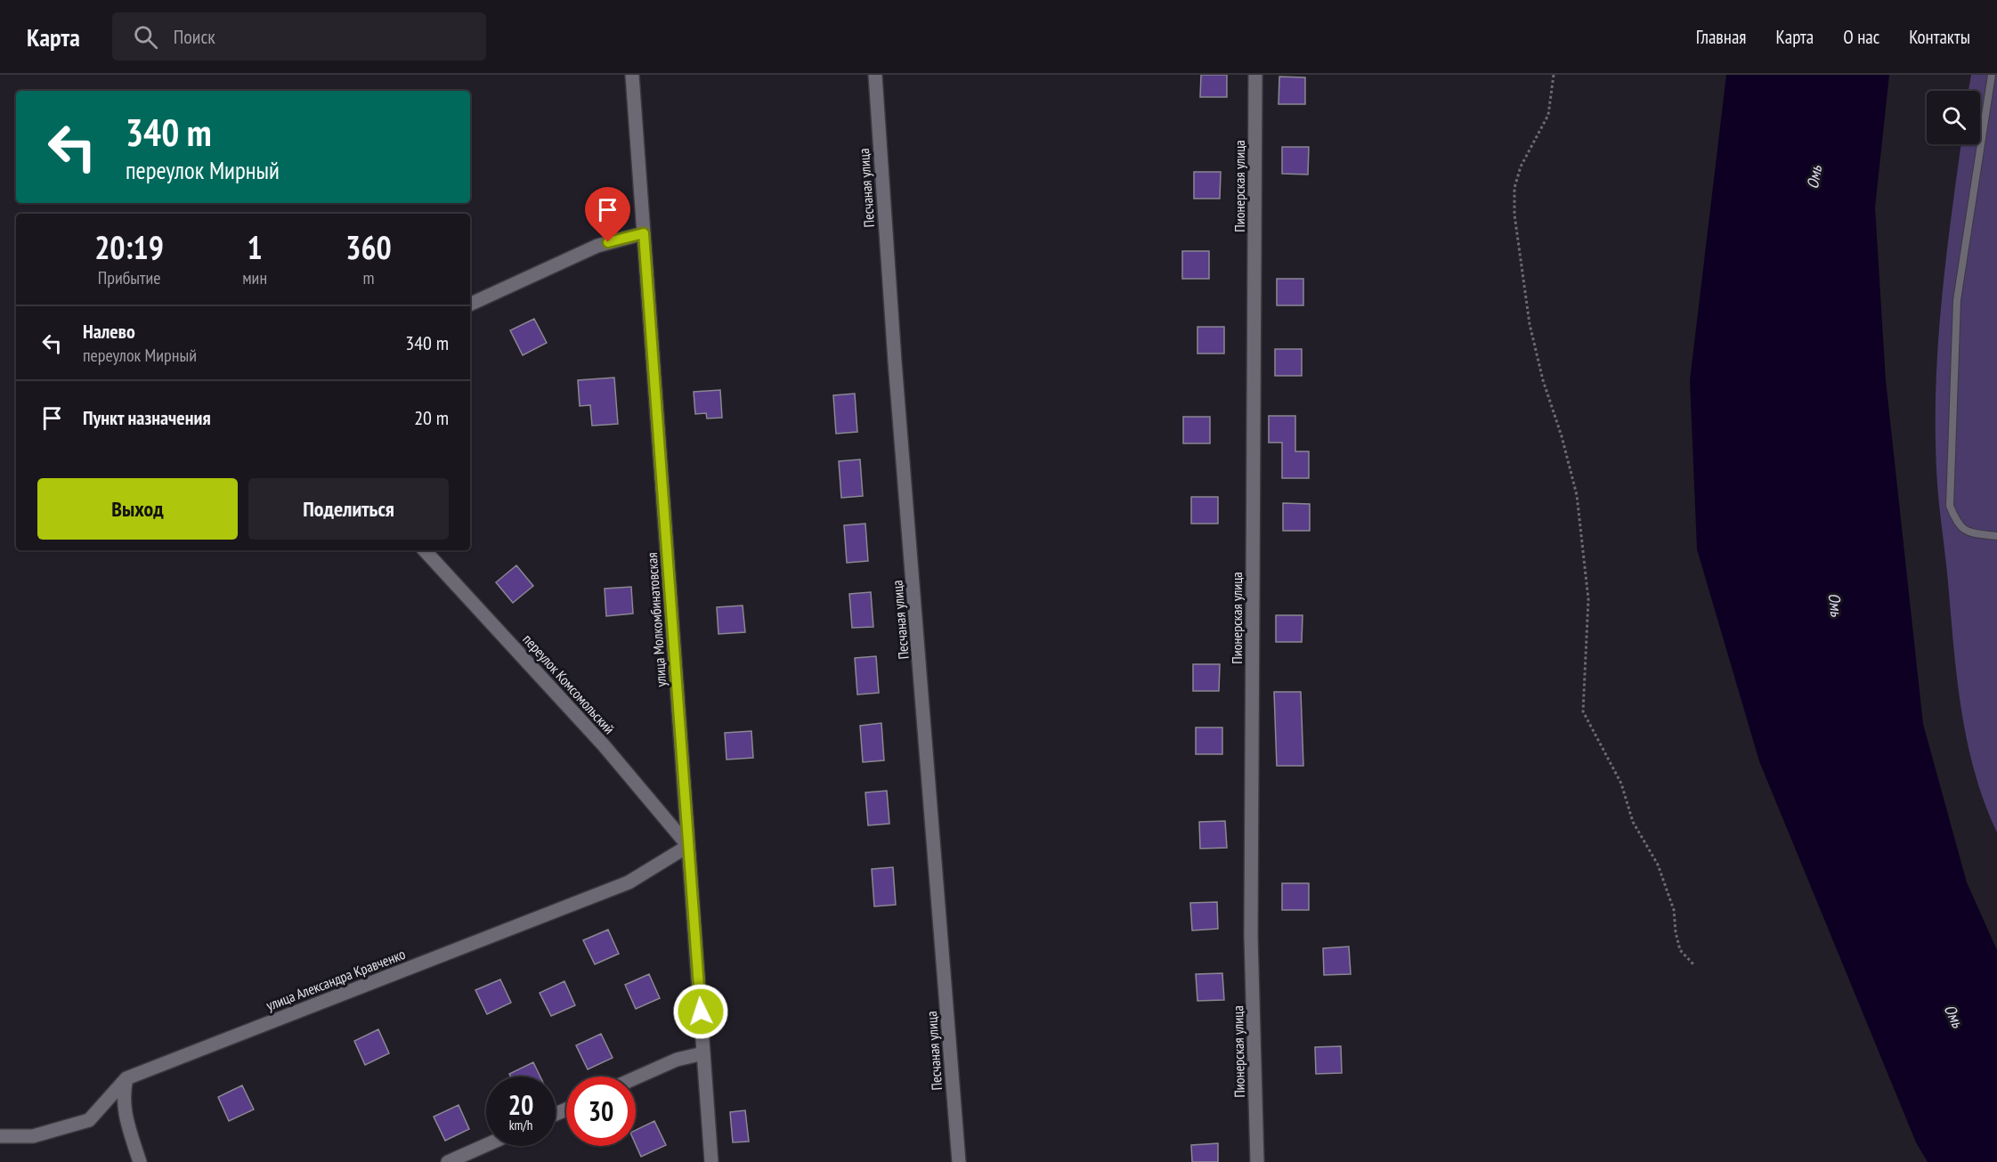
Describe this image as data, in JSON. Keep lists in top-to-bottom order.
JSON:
{
  "streets": {
    "street": [
      "Пионерская улица",
      "Песчаная улица",
      "улица Молкомбинатовская",
      "переулок Комсомольский",
      "улица Александра Кравченко"
    ]
  },
  "crossings": [
    ["улица Молкомбинатовская", "переулок Комсомольский"],
    ["улица Молкомбинатовская", "улица Александра Кравченко"],
    ["переулок Комсомольский", "улица Александра Кравченко"]
  ],
  "water": ["Омь"],
  "page": {
    "header": "Карта",
    "search": "Поиск",
    "nav": [
      "Главная",
      "Карта",
      "О нас",
      "Контакты"
    ],
    "turn": ["340 m", "переулок Мирный"],
    "eta": [
      "20:19",
      "Прибытие",
      "1",
      "мин",
      "360",
      "m"
    ],
    "list": [
      {
        "name": "Налево",
        "note": "переулок Мирный",
        "value": "340 m"
      },
      {
        "name": "Пункт назначения",
        "value": "20 m"
      }
    ],
    "buttons": ["Выход", "Поделиться"],
    "speed": "20 km/h",
    "limit": "30"
  }
}
